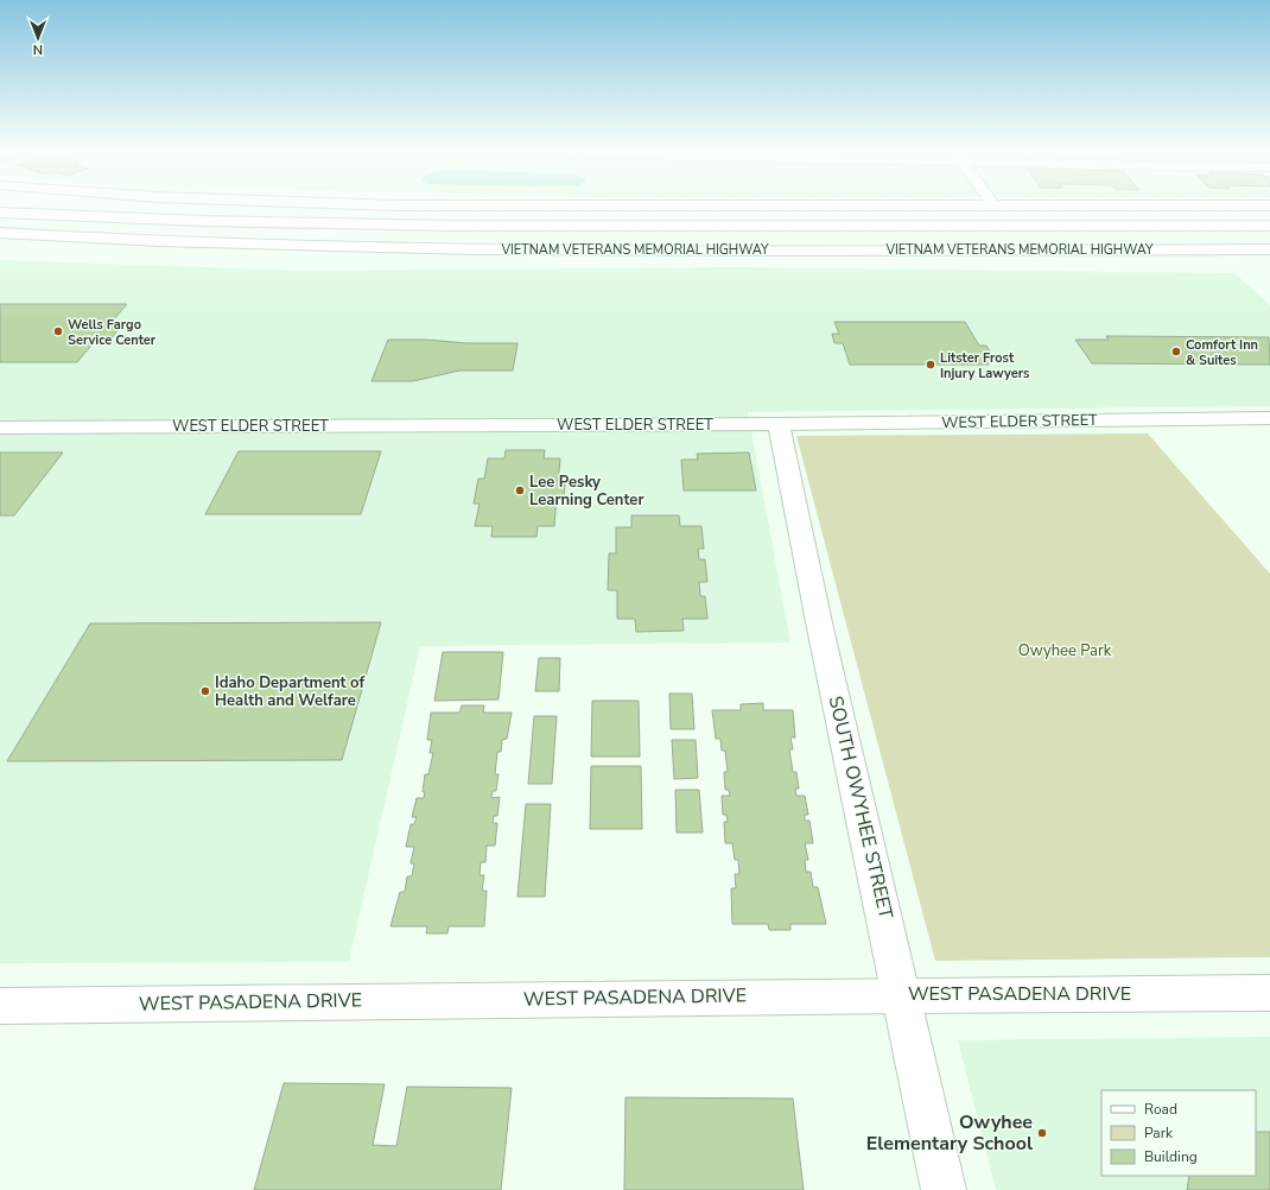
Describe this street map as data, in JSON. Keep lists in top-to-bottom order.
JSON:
{
  "streets": {
    "main road": ["VIETNAM VETERANS MEMORIAL HIGHWAY", "WEST ELDER STREET", "SOUTH OWYHEE STREET"],
    "street": ["WEST PASADENA DRIVE"]
  },
  "crossings": [
    ["WEST ELDER STREET", "SOUTH OWYHEE STREET"],
    ["SOUTH OWYHEE STREET", "WEST PASADENA DRIVE"]
  ],
  "parks": ["Owyhee Park"],
  "places": [
    "Wells Fargo Service Center",
    "Comfort Inn & Suites",
    "Litster Frost Injury Lawyers",
    "Lee Pesky Learning Center",
    "Idaho Department of Health and Welfare",
    "Owyhee Elementary School"
  ],
  "legend": ["Road", "Park", "Building"],
  "north": "bottom"
}
